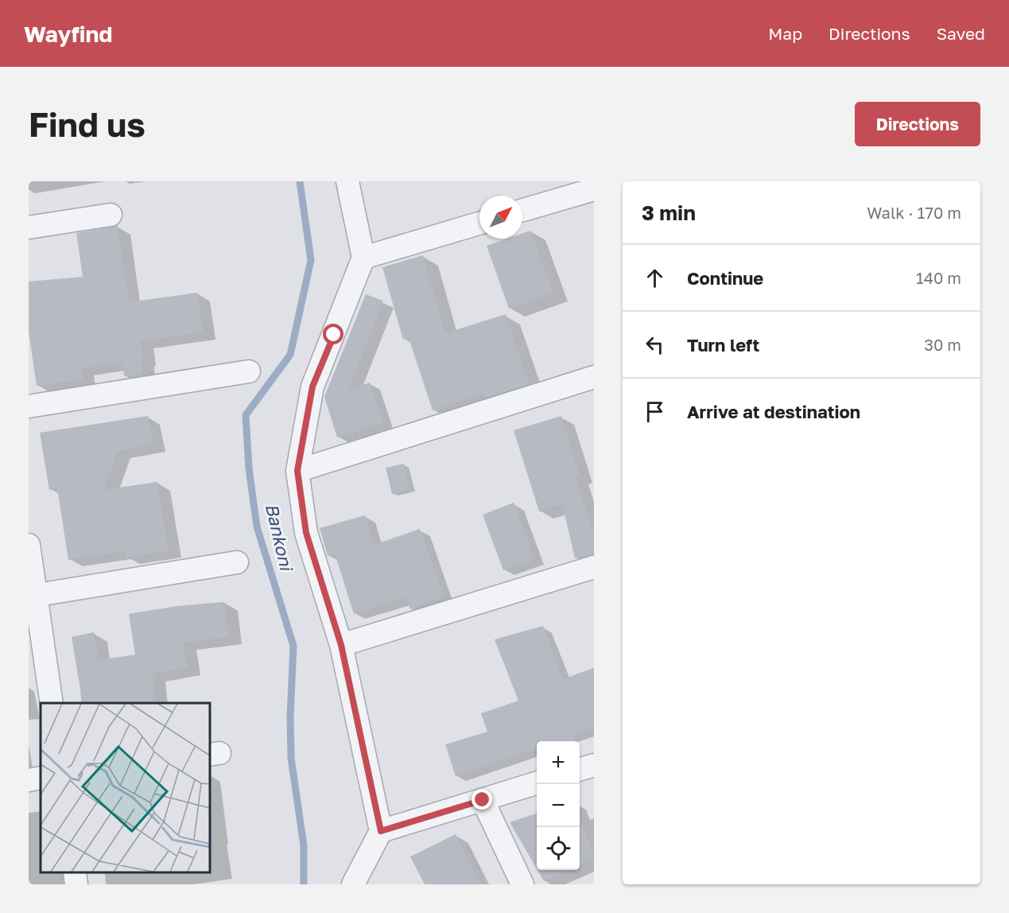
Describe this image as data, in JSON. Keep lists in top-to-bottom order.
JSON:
{
  "water": ["Bankoni"],
  "north": "top right",
  "page": {
    "header": "Wayfind",
    "nav": ["Map", "Directions", "Saved"],
    "buttons": "Directions",
    "title": "Find us",
    "heading": ["3 min", "Walk · 170 m"],
    "list": [
      ["Continue", "140 m"],
      ["Turn left", "30 m"],
      "Arrive at destination"
    ],
    "map_buttons": ["+", "−"]
  }
}
